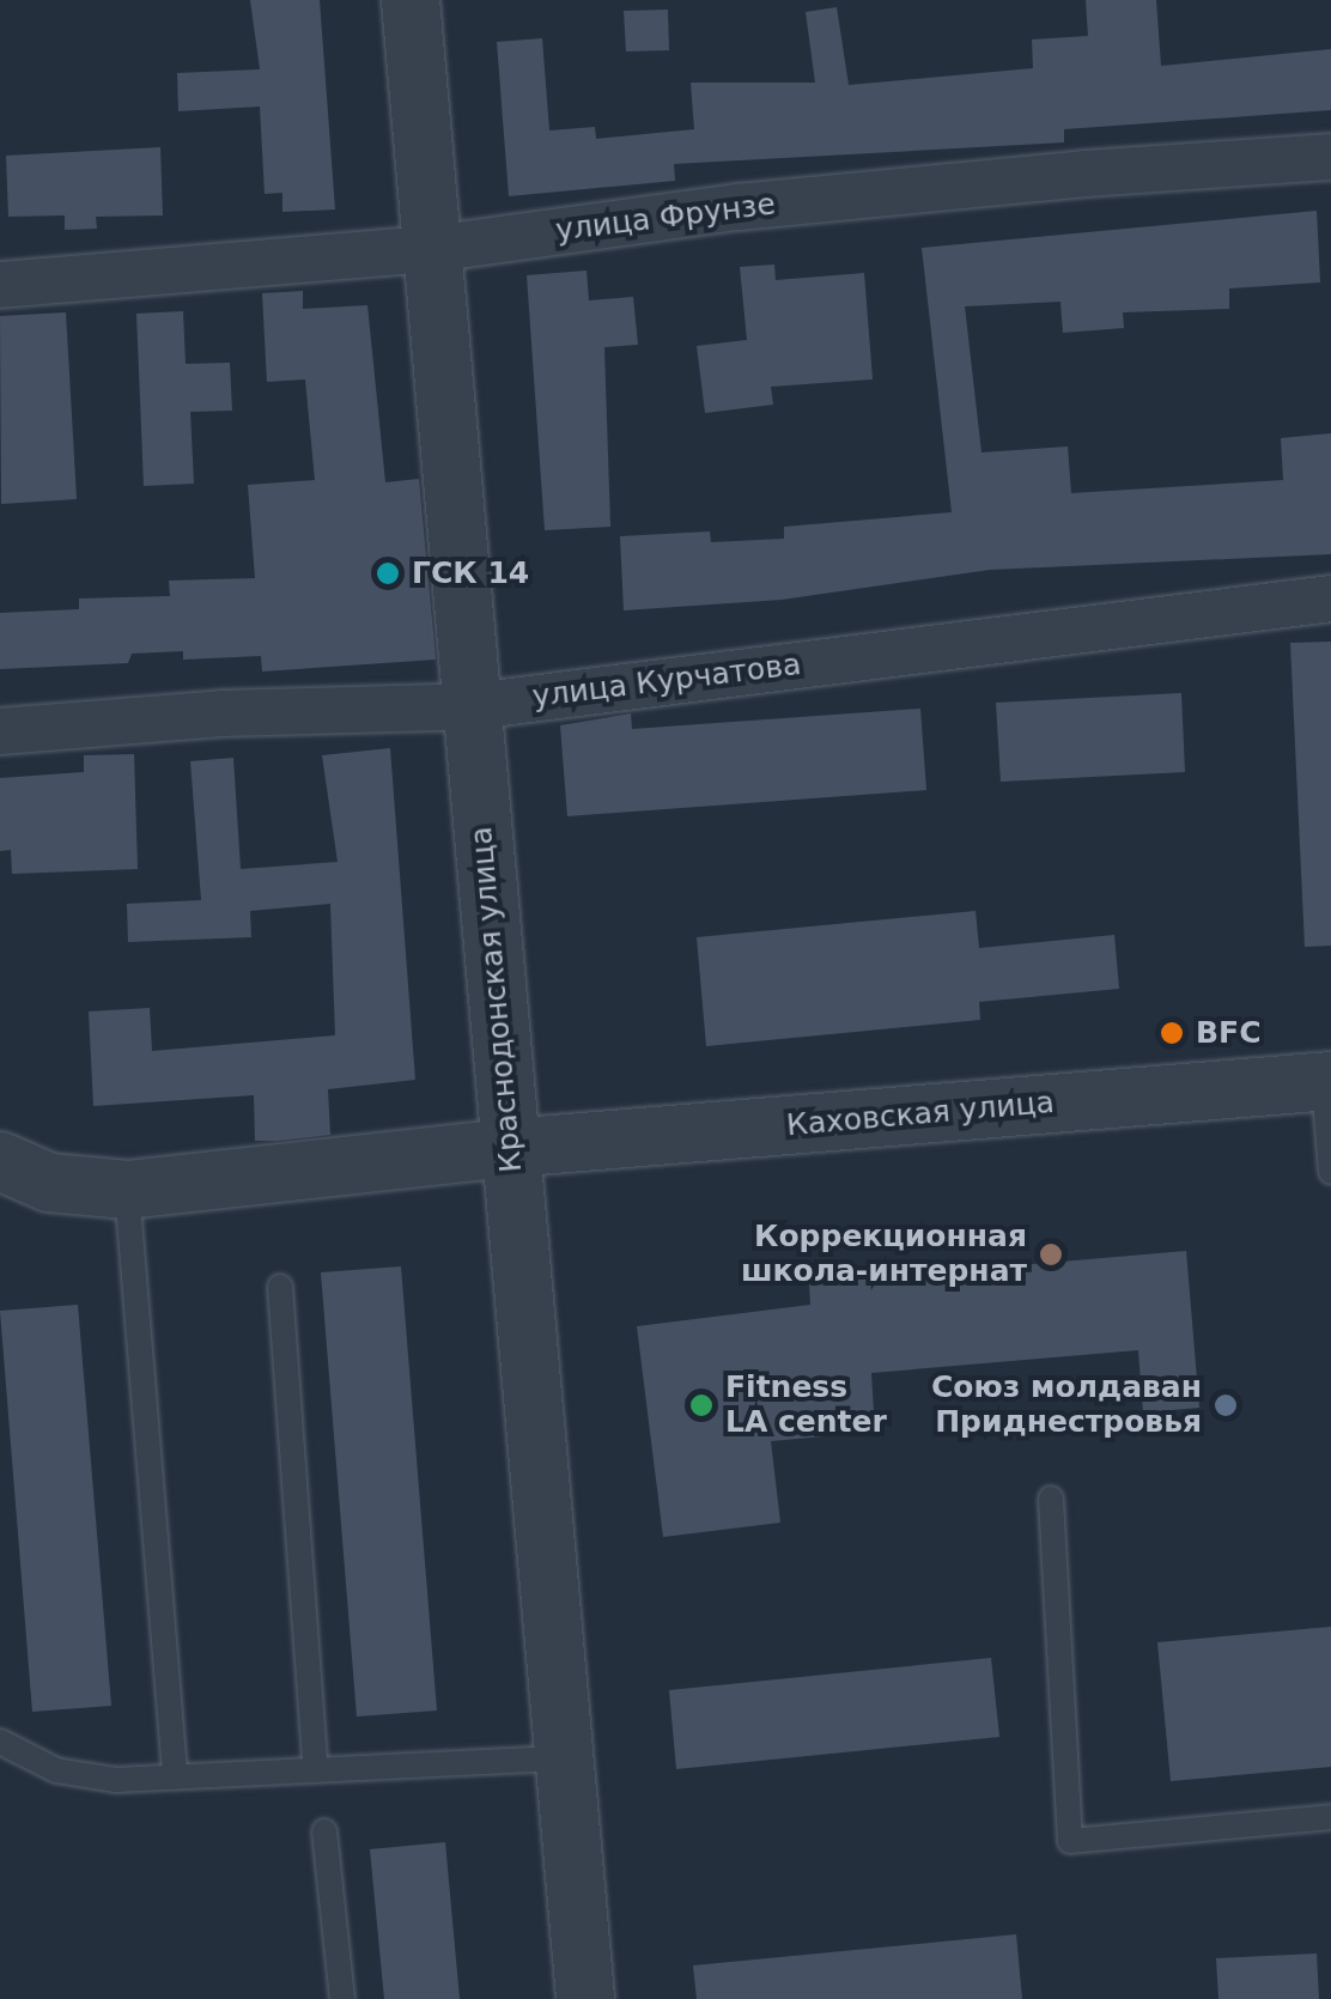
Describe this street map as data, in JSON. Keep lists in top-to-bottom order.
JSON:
{
  "streets": {
    "street": [
      "улица Фрунзе",
      "улица Курчатова",
      "Краснодонская улица",
      "Каховская улица"
    ]
  },
  "crossings": [
    ["улица Фрунзе", "Краснодонская улица"],
    ["улица Курчатова", "Краснодонская улица"],
    ["Краснодонская улица", "Каховская улица"]
  ],
  "places": [
    "ГСК 14",
    "BFC",
    "Коррекционная школа-интернат",
    "Fitness LA center",
    "Союз молдаван Приднестровья"
  ]
}
